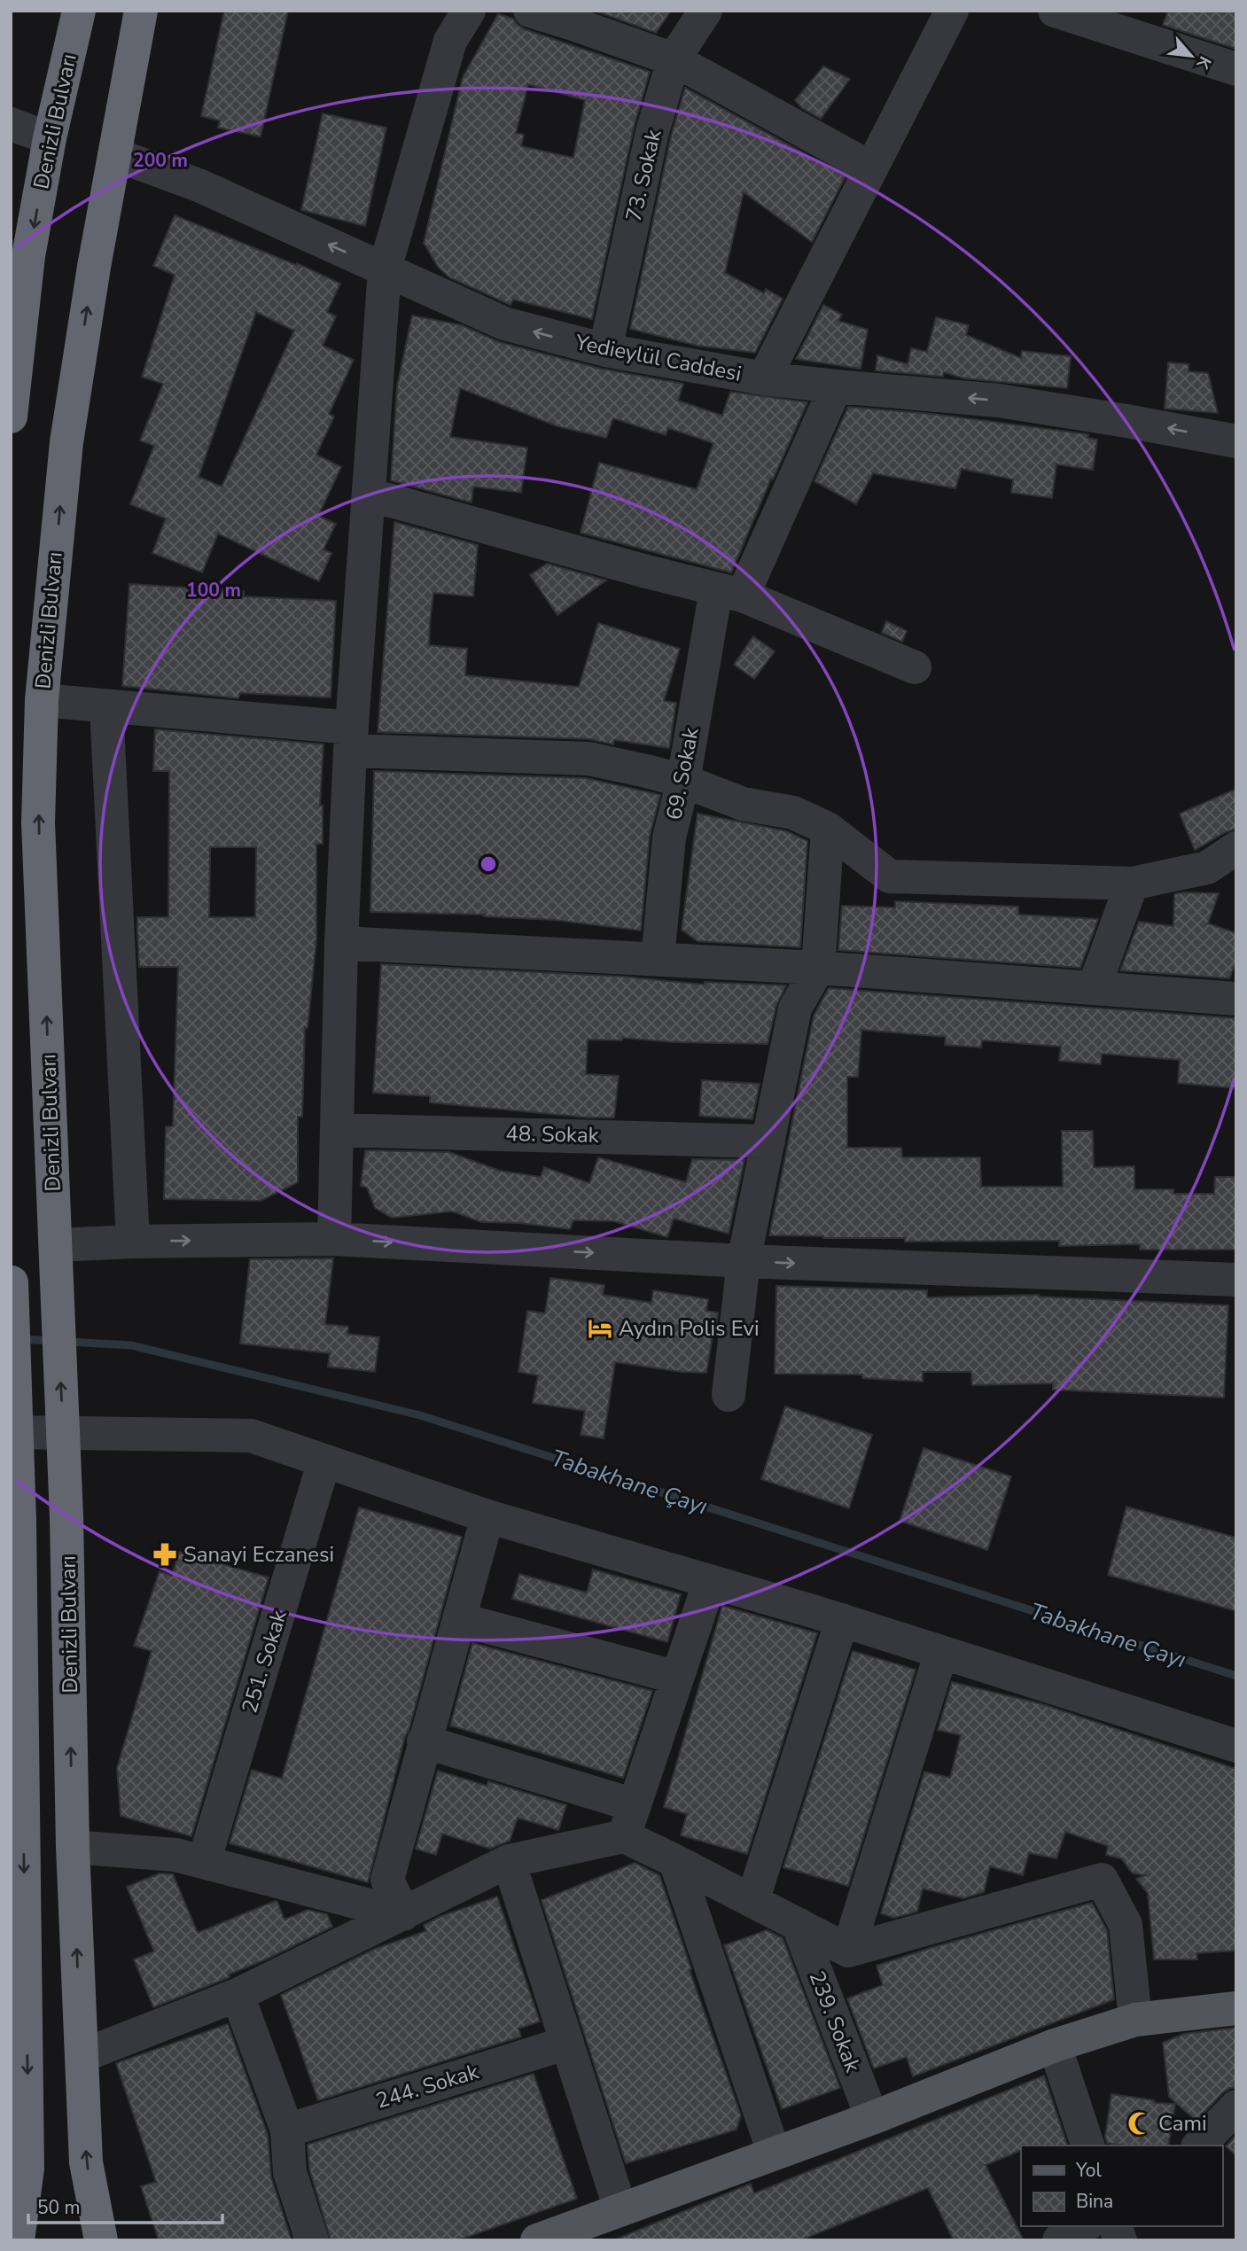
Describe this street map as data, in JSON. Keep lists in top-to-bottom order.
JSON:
{
  "streets": {
    "highway": ["Denizli Bulvarı"],
    "street": [
      "73. Sokak",
      "Yedieylül Caddesi",
      "69. Sokak",
      "48. Sokak",
      "251. Sokak",
      "239. Sokak",
      "244. Sokak"
    ]
  },
  "crossings": [
    ["Denizli Bulvarı", "Yedieylül Caddesi"],
    ["73. Sokak", "Yedieylül Caddesi"],
    ["Yedieylül Caddesi", "69. Sokak"]
  ],
  "water": ["Tabakhane Çayı"],
  "places": {
    "hotel": ["Aydın Polis Evi"],
    "pharmacy": ["Sanayi Eczanesi"],
    "mosque": ["Cami"]
  },
  "legend": ["Yol", "Bina"],
  "scale_bar": "50 m",
  "north": "bottom right",
  "rings": ["200 m", "100 m"]
}
